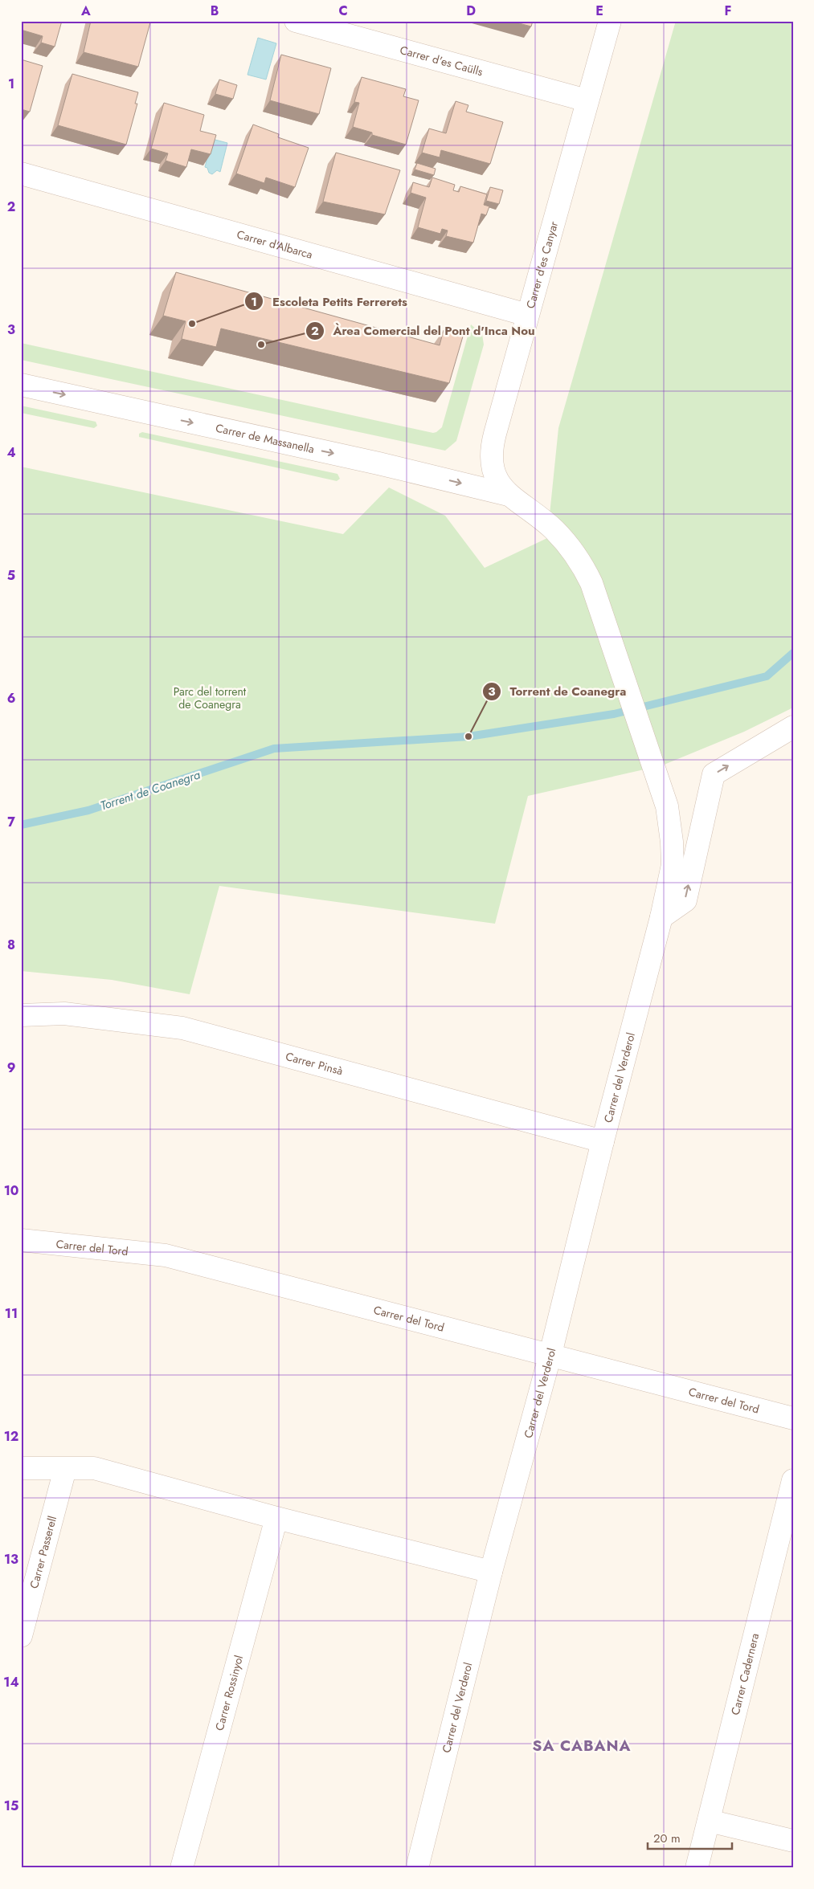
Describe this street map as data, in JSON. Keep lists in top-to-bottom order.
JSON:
{
  "streets": {
    "street": [
      "Carrer d'es Caülls",
      "Carrer d'Albarca",
      "Carrer d'es Canyar",
      "Carrer de Massanella",
      "Carrer Pinsà",
      "Carrer del Verderol",
      "Carrer del Tord",
      "Carrer Passerell",
      "Carrer Cadernera",
      "Carrer Rossinyol"
    ]
  },
  "crossings": [
    ["Carrer d'es Caülls", "Carrer d'es Canyar"],
    ["Carrer d'Albarca", "Carrer d'es Canyar"],
    ["Carrer d'es Canyar", "Carrer de Massanella"],
    ["Carrer d'es Canyar", "Carrer del Verderol"],
    ["Carrer de Massanella", "Carrer del Verderol"],
    ["Carrer Pinsà", "Carrer del Verderol"],
    ["Carrer del Verderol", "Carrer del Tord"]
  ],
  "one_way": ["Carrer de Massanella"],
  "districts": ["SA CABANA"],
  "water": ["Torrent de Coanegra"],
  "parks": ["Parc del torrent de Coanegra"],
  "places": ["Escoleta Petits Ferrerets", "Àrea Comercial del Pont d'Inca Nou", "Torrent de Coanegra"],
  "scale_bar": "20 m",
  "grid": {
    "columns": [
      "A",
      "B",
      "C",
      "D",
      "E",
      "F"
    ],
    "rows": [
      "1",
      "2",
      "3",
      "4",
      "5",
      "6",
      "7",
      "8",
      "9",
      "10",
      "11",
      "12",
      "13",
      "14",
      "15"
    ]
  }
}
